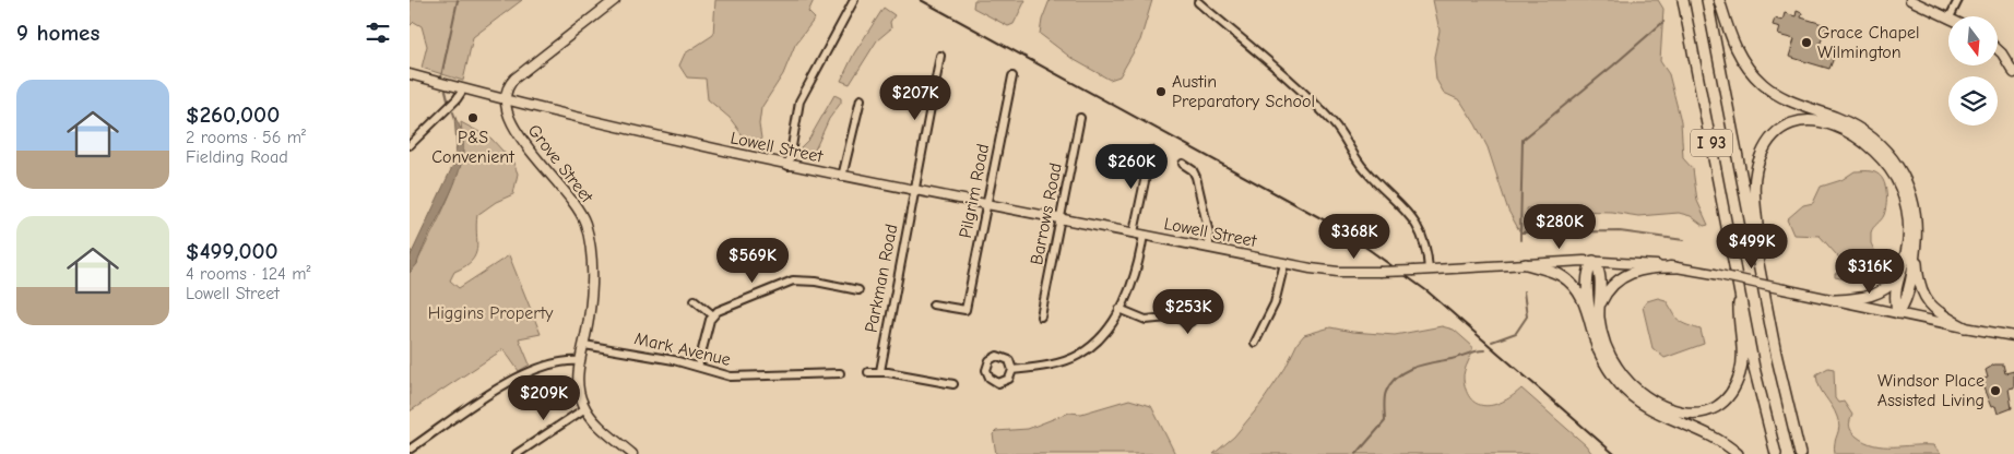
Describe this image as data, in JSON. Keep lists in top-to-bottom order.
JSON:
{
  "streets": {
    "highway": ["I 93"],
    "main road": ["Lowell Street", "Grove Street"],
    "street": [
      "Pilgrim Road",
      "Barrows Road",
      "Parkman Road",
      "Mark Avenue"
    ]
  },
  "crossings": [
    ["Lowell Street", "Grove Street"],
    ["Lowell Street", "Pilgrim Road"],
    ["Lowell Street", "Barrows Road"],
    ["Lowell Street", "Parkman Road"],
    ["Grove Street", "Mark Avenue"]
  ],
  "parks": ["Higgins Property"],
  "places": [
    "Grace Chapel Wilmington",
    "Austin Preparatory School",
    "P&S Convenient",
    "Windsor Place Assisted Living"
  ],
  "north": "bottom",
  "page": {
    "heading": "9 homes",
    "list": [
      {
        "name": "$260,000",
        "note": "2 rooms · 56 m² · Fielding Road"
      },
      {
        "name": "$499,000",
        "note": "4 rooms · 124 m² · Lowell Street"
      }
    ],
    "price": [
      "$207K",
      "$260K",
      "$280K",
      "$368K",
      "$499K",
      "$569K",
      "$316K",
      "$253K",
      "$209K"
    ]
  }
}
